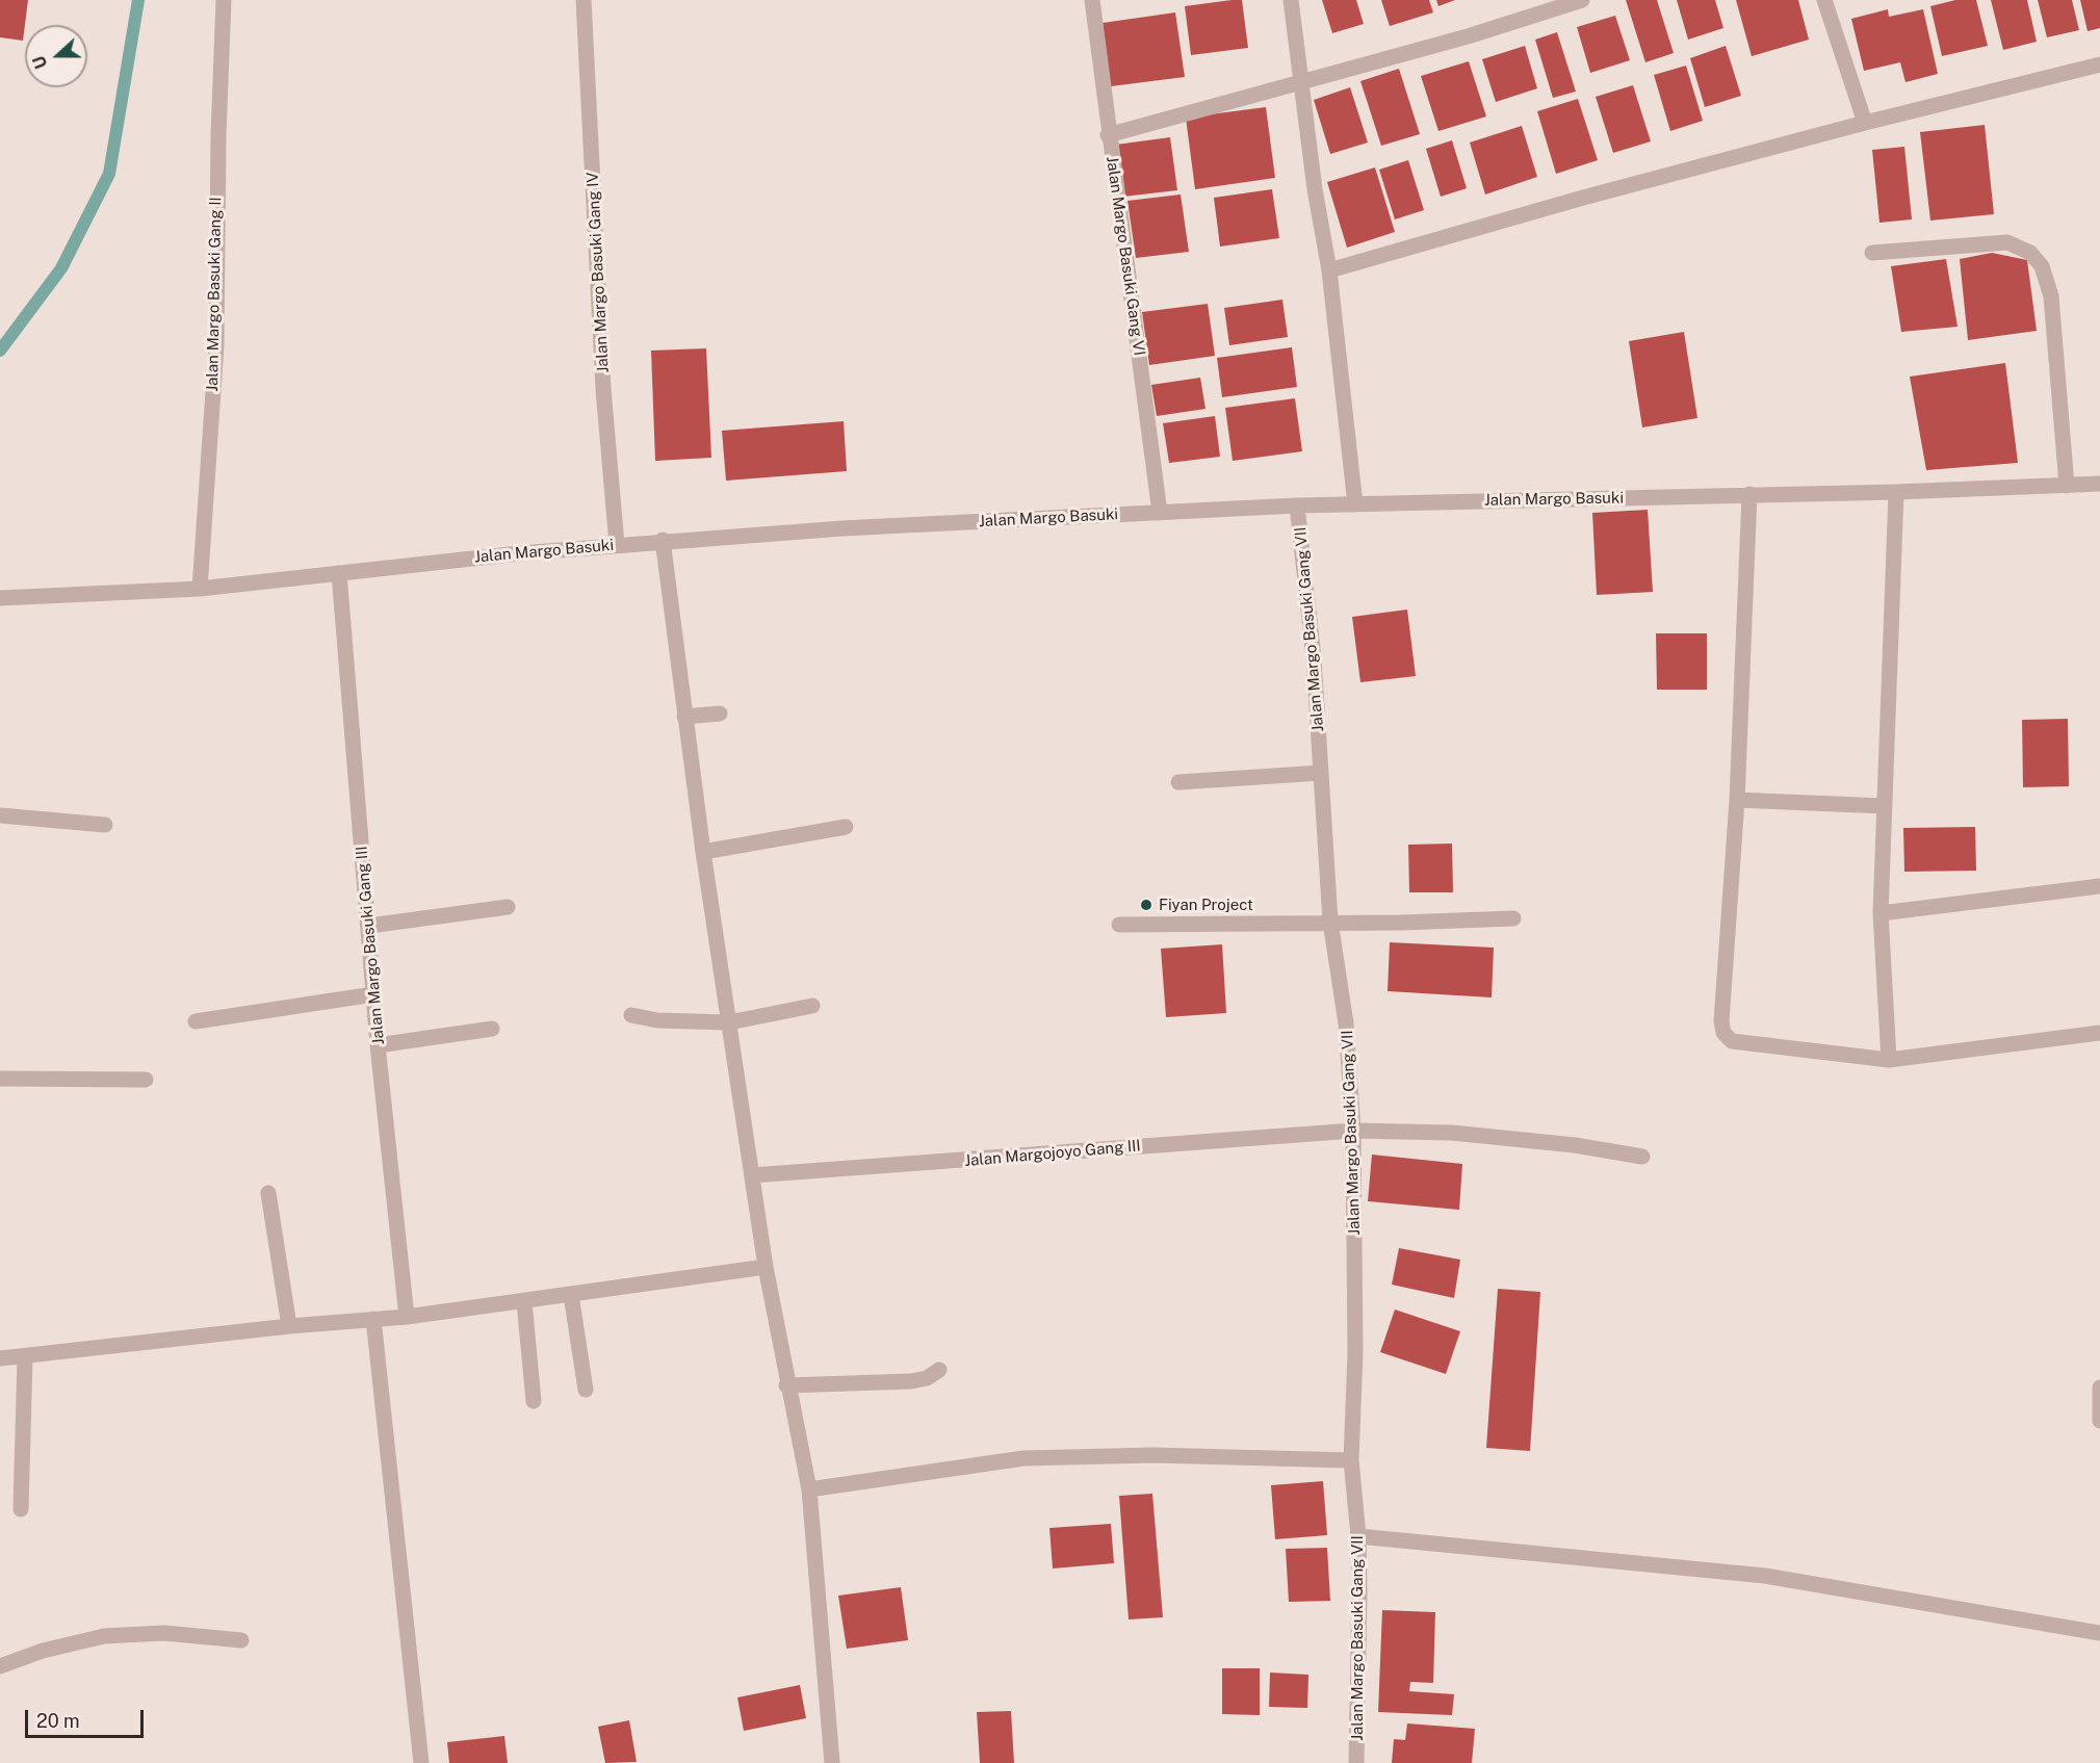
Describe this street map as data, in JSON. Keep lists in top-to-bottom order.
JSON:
{
  "streets": {
    "street": [
      "Jalan Margo Basuki Gang VI",
      "Jalan Margo Basuki Gang IV",
      "Jalan Margo Basuki Gang II",
      "Jalan Margo Basuki",
      "Jalan Margo Basuki Gang VII",
      "Jalan Margo Basuki Gang III",
      "Jalan Margojoyo Gang III"
    ]
  },
  "crossings": [
    ["Jalan Margo Basuki Gang VI", "Jalan Margo Basuki"],
    ["Jalan Margo Basuki Gang IV", "Jalan Margo Basuki"],
    ["Jalan Margo Basuki Gang II", "Jalan Margo Basuki"],
    ["Jalan Margo Basuki", "Jalan Margo Basuki Gang VII"],
    ["Jalan Margo Basuki", "Jalan Margo Basuki Gang III"],
    ["Jalan Margo Basuki Gang VII", "Jalan Margojoyo Gang III"]
  ],
  "places": ["Fiyan Project"],
  "scale_bar": "20 m",
  "north": "left"
}
